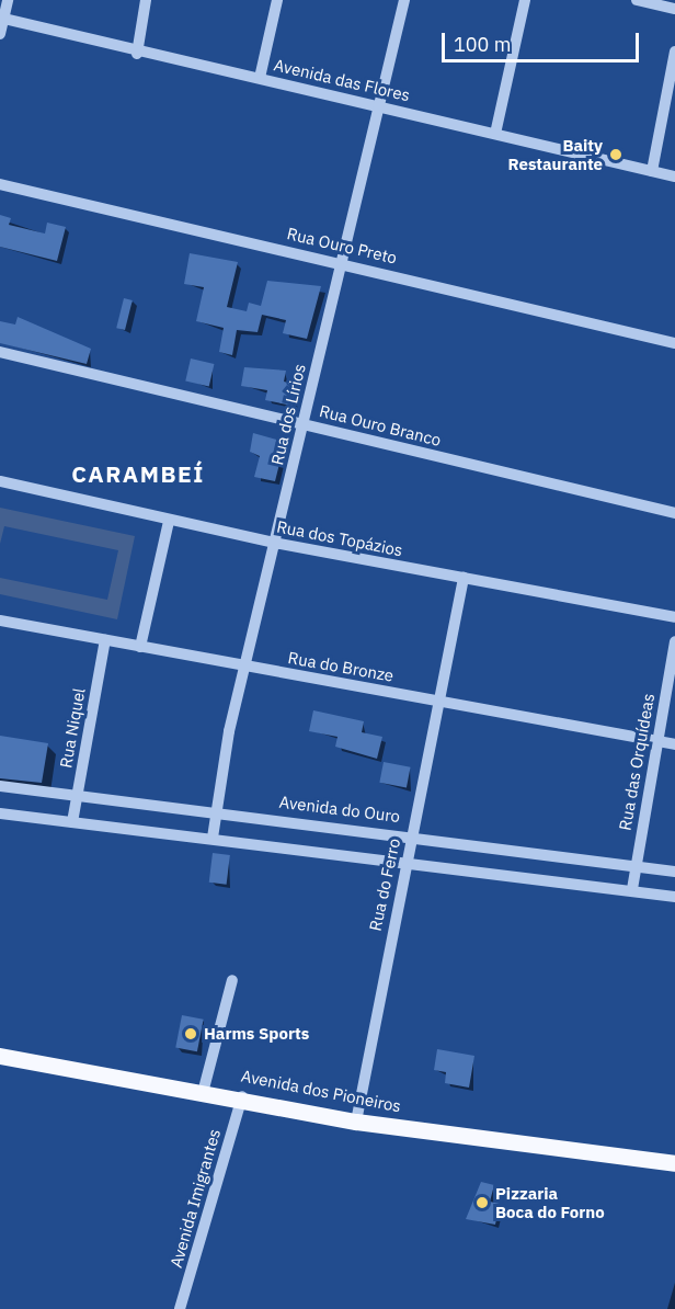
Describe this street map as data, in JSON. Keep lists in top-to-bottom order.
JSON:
{
  "streets": {
    "main road": ["Avenida dos Pioneiros"],
    "street": [
      "Avenida das Flores",
      "Rua Ouro Preto",
      "Rua dos Lírios",
      "Rua Ouro Branco",
      "Rua dos Topázios",
      "Rua do Bronze",
      "Rua Niquel",
      "Rua das Orquídeas",
      "Avenida do Ouro",
      "Rua do Ferro",
      "Avenida Imigrantes"
    ]
  },
  "crossings": [
    ["Avenida das Flores", "Rua dos Lírios"],
    ["Rua Ouro Preto", "Rua dos Lírios"],
    ["Rua dos Lírios", "Rua Ouro Branco"],
    ["Rua dos Lírios", "Rua dos Topázios"],
    ["Rua dos Lírios", "Rua do Bronze"],
    ["Rua dos Lírios", "Avenida do Ouro"],
    ["Rua dos Topázios", "Rua do Ferro"],
    ["Rua do Bronze", "Rua Niquel"],
    ["Rua do Bronze", "Rua das Orquídeas"],
    ["Rua do Bronze", "Rua do Ferro"],
    ["Rua Niquel", "Avenida do Ouro"],
    ["Rua das Orquídeas", "Avenida do Ouro"],
    ["Avenida do Ouro", "Rua do Ferro"],
    ["Rua do Ferro", "Avenida dos Pioneiros"],
    ["Avenida dos Pioneiros", "Avenida Imigrantes"]
  ],
  "districts": ["CARAMBEÍ"],
  "places": ["Baity Restaurante", "Harms Sports", "Pizzaria Boca do Forno"],
  "scale_bar": "100 m"
}
